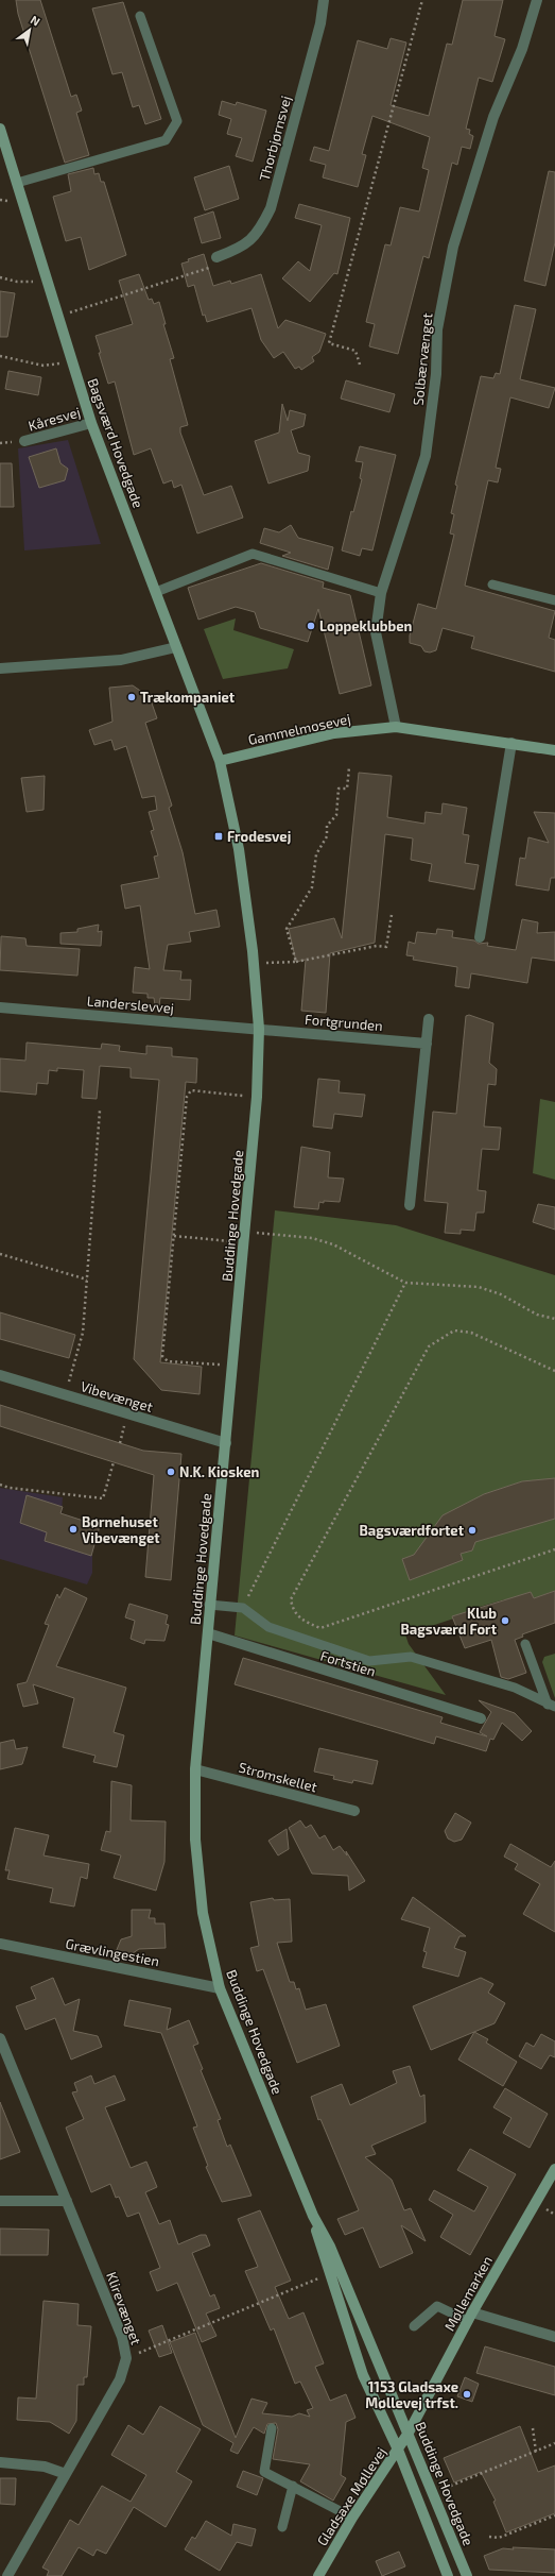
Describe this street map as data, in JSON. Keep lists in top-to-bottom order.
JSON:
{
  "streets": {
    "street": [
      "Thorbjørnsvej",
      "Solbærvænget",
      "Kåresvej",
      "Bagsværd Hovedgade",
      "Gammelmosevej",
      "Landerslevvej",
      "Fortgrunden",
      "Buddinge Hovedgade",
      "Vibevænget",
      "Fortstien",
      "Strømskellet",
      "Grævlingestien",
      "Møllemarken",
      "Klirevænget",
      "Gladsaxe Møllevej"
    ]
  },
  "crossings": [
    ["Solbærvænget", "Gammelmosevej"],
    ["Kåresvej", "Bagsværd Hovedgade"],
    ["Bagsværd Hovedgade", "Gammelmosevej"],
    ["Bagsværd Hovedgade", "Buddinge Hovedgade"],
    ["Gammelmosevej", "Buddinge Hovedgade"],
    ["Landerslevvej", "Fortgrunden"],
    ["Landerslevvej", "Buddinge Hovedgade"],
    ["Fortgrunden", "Buddinge Hovedgade"],
    ["Buddinge Hovedgade", "Vibevænget"],
    ["Buddinge Hovedgade", "Fortstien"],
    ["Buddinge Hovedgade", "Strømskellet"],
    ["Buddinge Hovedgade", "Grævlingestien"],
    ["Buddinge Hovedgade", "Møllemarken"],
    ["Buddinge Hovedgade", "Gladsaxe Møllevej"],
    ["Møllemarken", "Gladsaxe Møllevej"]
  ],
  "places": {
    "other": [
      "Loppeklubben",
      "Trækompaniet",
      "N.K. Kiosken",
      "Børnehuset Vibevænget",
      "Bagsværdfortet",
      "Klub Bagsværd Fort",
      "1153 Gladsaxe Møllevej trfst."
    ],
    "transit": ["Frodesvej"]
  },
  "north": "top right"
}
